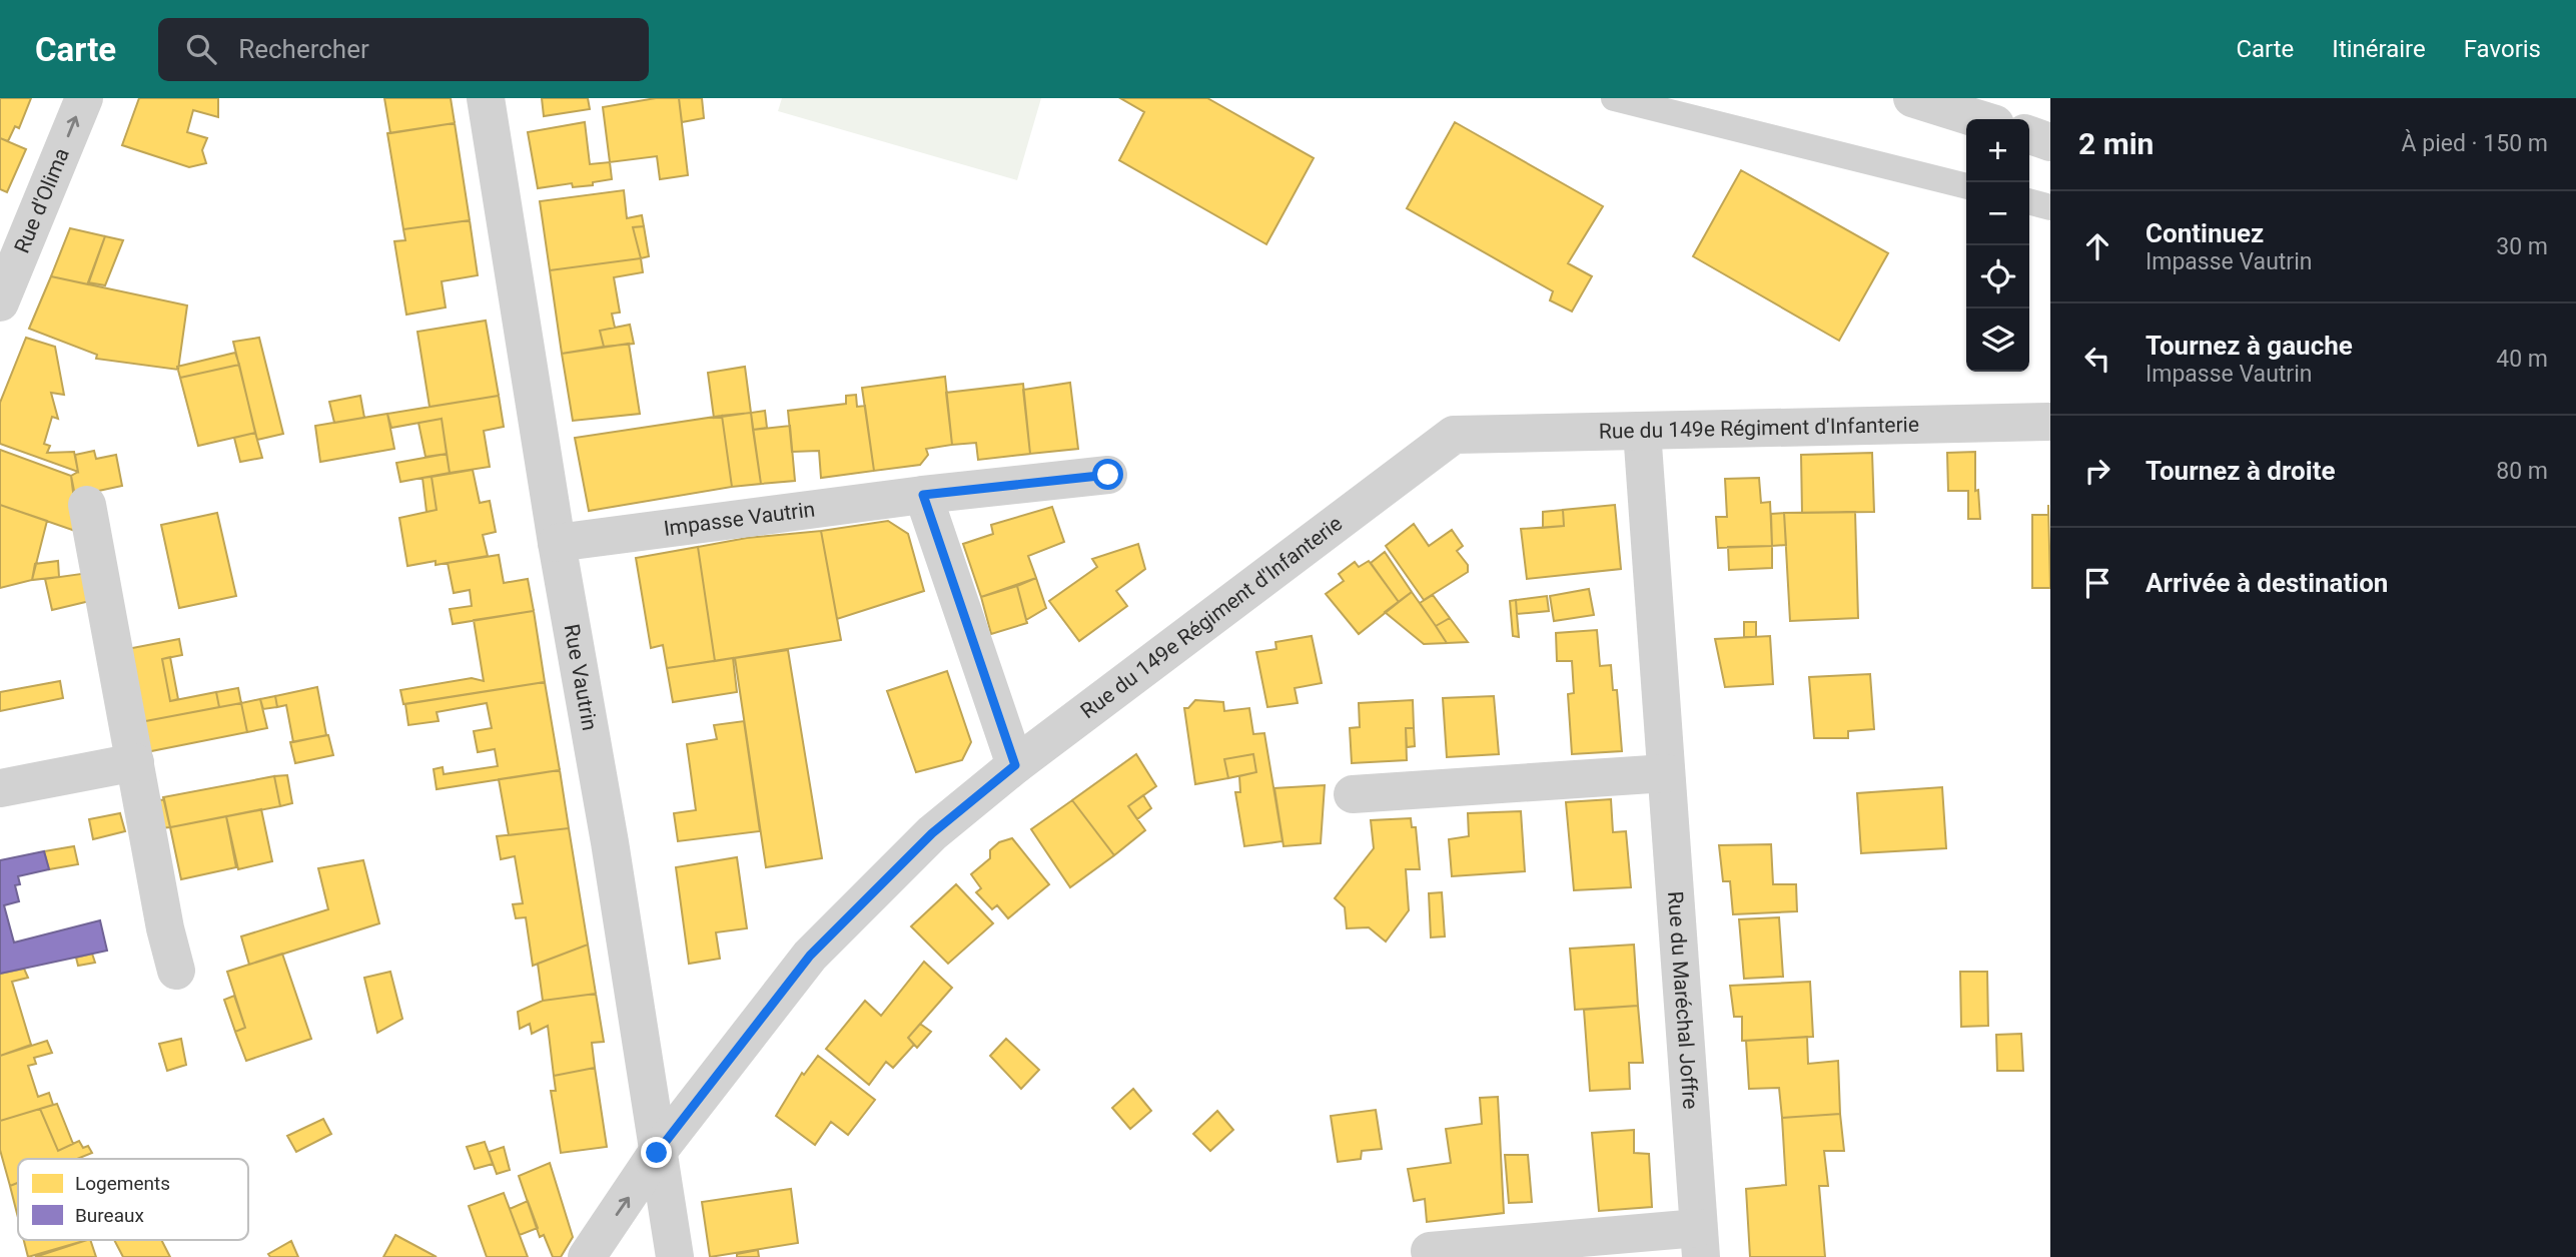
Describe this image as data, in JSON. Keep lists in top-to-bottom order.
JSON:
{
  "streets": {
    "street": [
      "Rue d'Olima",
      "Rue du 149e Régiment d'Infanterie",
      "Impasse Vautrin",
      "Rue Vautrin",
      "Rue du Maréchal Joffre"
    ]
  },
  "crossings": [
    ["Rue du 149e Régiment d'Infanterie", "Rue Vautrin"],
    ["Rue du 149e Régiment d'Infanterie", "Rue du Maréchal Joffre"],
    ["Impasse Vautrin", "Rue Vautrin"]
  ],
  "one_way": ["Rue d'Olima"],
  "legend": ["Logements", "Bureaux"],
  "page": {
    "header": "Carte",
    "search": "Rechercher",
    "nav": ["Carte", "Itinéraire", "Favoris"],
    "heading": ["2 min", "À pied · 150 m"],
    "map_buttons": ["+", "−"],
    "list": [
      ["Continuez", "Impasse Vautrin", "30 m"],
      ["Tournez à gauche", "Impasse Vautrin", "40 m"],
      ["Tournez à droite", "80 m"],
      "Arrivée à destination"
    ]
  }
}
